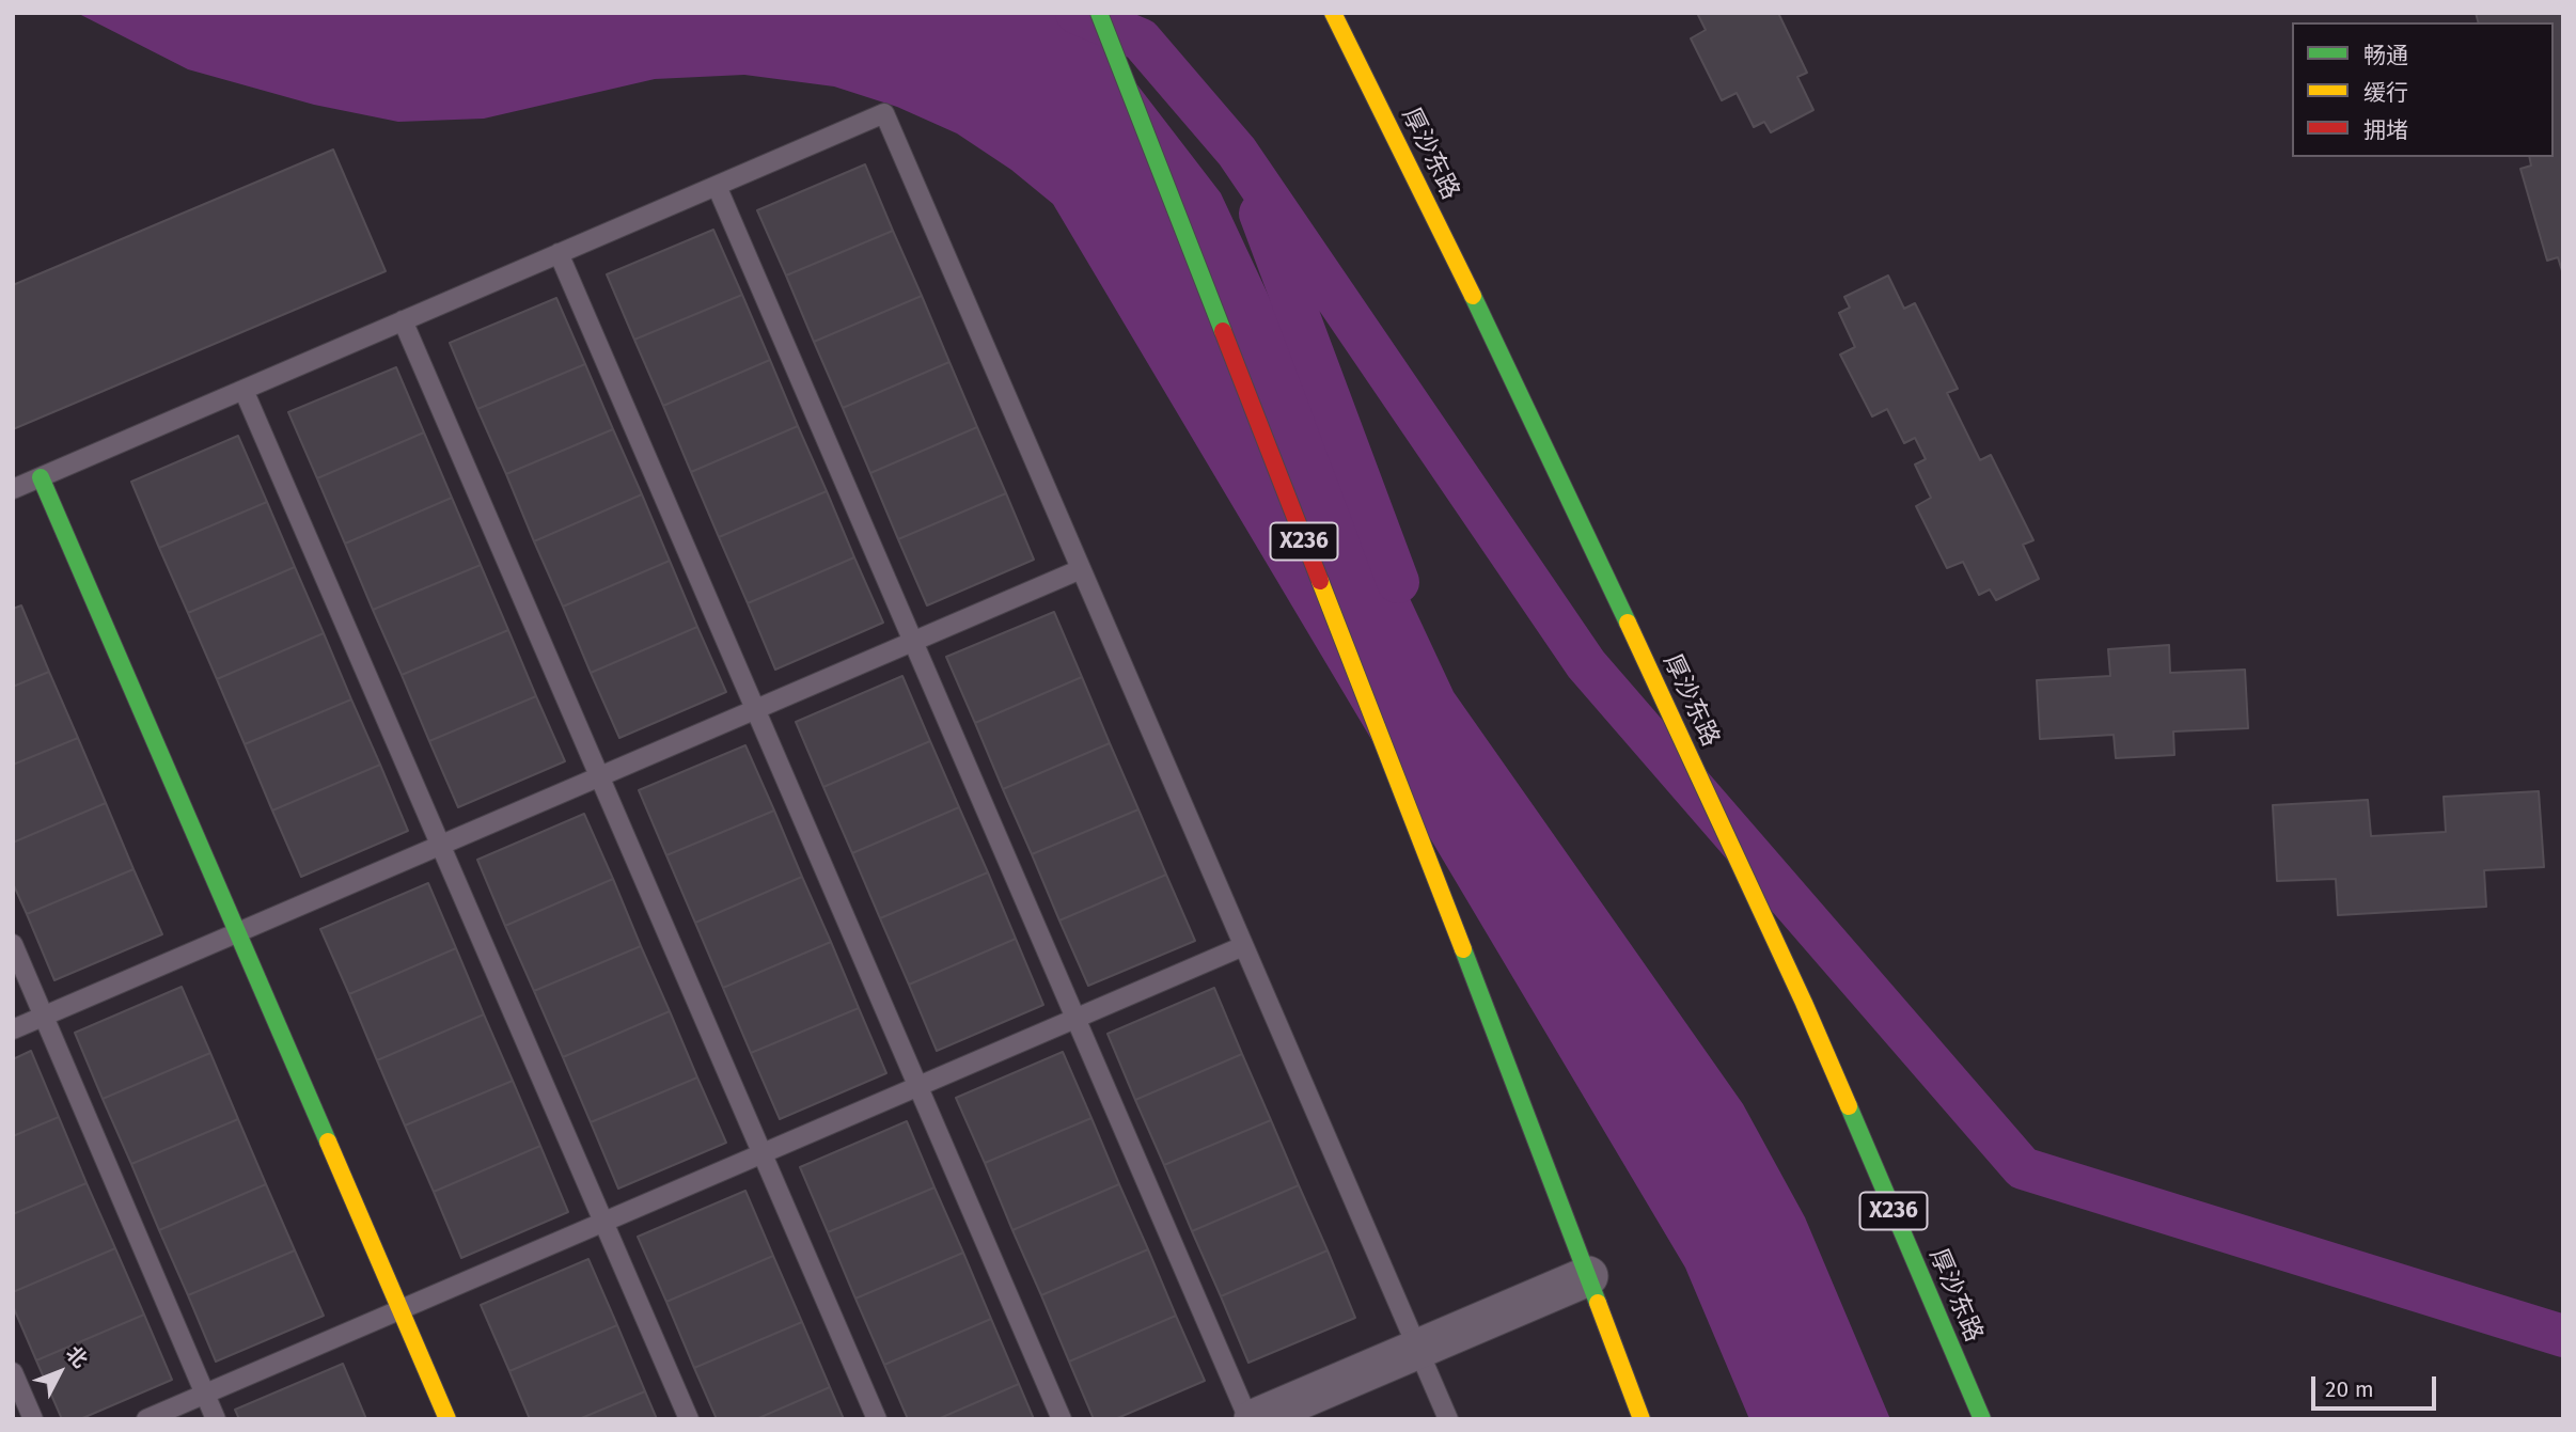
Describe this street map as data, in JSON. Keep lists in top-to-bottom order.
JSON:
{
  "streets": {
    "main road": ["厚沙东路", "X236"]
  },
  "legend": ["畅通", "缓行", "拥堵"],
  "scale_bar": "20 m",
  "north": "top right"
}
